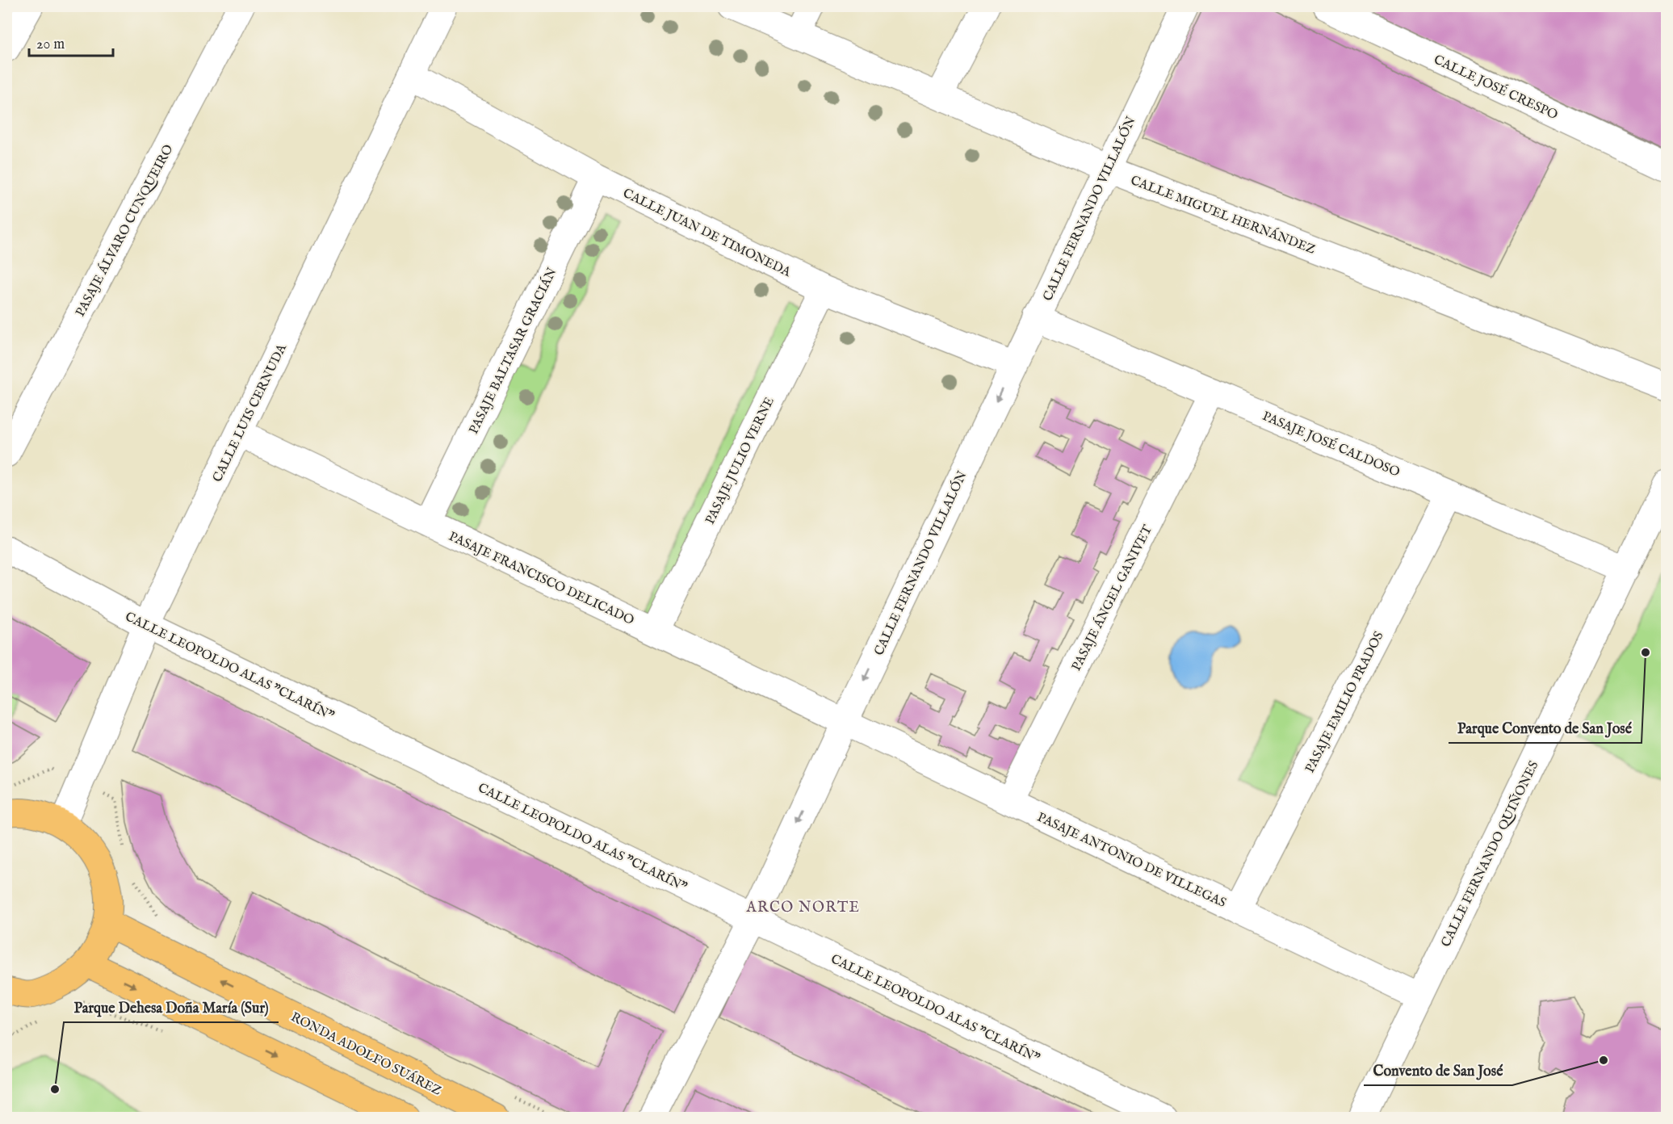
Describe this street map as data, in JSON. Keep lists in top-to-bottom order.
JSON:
{
  "streets": {
    "main road": ["RONDA ADOLFO SUÁREZ"],
    "street": [
      "CALLE JOSÉ CRESPO",
      "CALLE FERNANDO VILLALÓN",
      "CALLE MIGUEL HERNÁNDEZ",
      "PASAJE ÁLVARO CUNQUEIRO",
      "CALLE JUAN DE TIMONEDA",
      "PASAJE BALTASAR GRACIÁN",
      "CALLE LUIS CERNUDA",
      "PASAJE JOSÉ CALDOSO",
      "PASAJE JULIO VERNE",
      "PASAJE FRANCISCO DELICADO",
      "PASAJE ÁNGEL GANIVET",
      "CALLE LEOPOLDO ALAS \"CLARÍN\"",
      "PASAJE EMILIO PRADOS",
      "CALLE FERNANDO QUIÑONES",
      "PASAJE ANTONIO DE VILLEGAS"
    ]
  },
  "crossings": [
    ["CALLE FERNANDO VILLALÓN", "CALLE MIGUEL HERNÁNDEZ"],
    ["CALLE FERNANDO VILLALÓN", "CALLE JUAN DE TIMONEDA"],
    ["CALLE FERNANDO VILLALÓN", "PASAJE JOSÉ CALDOSO"],
    ["CALLE FERNANDO VILLALÓN", "PASAJE FRANCISCO DELICADO"],
    ["CALLE FERNANDO VILLALÓN", "CALLE LEOPOLDO ALAS \"CLARÍN\""],
    ["CALLE FERNANDO VILLALÓN", "PASAJE ANTONIO DE VILLEGAS"],
    ["CALLE JUAN DE TIMONEDA", "PASAJE BALTASAR GRACIÁN"],
    ["CALLE JUAN DE TIMONEDA", "CALLE LUIS CERNUDA"],
    ["CALLE JUAN DE TIMONEDA", "PASAJE JULIO VERNE"],
    ["PASAJE BALTASAR GRACIÁN", "PASAJE FRANCISCO DELICADO"],
    ["CALLE LUIS CERNUDA", "PASAJE FRANCISCO DELICADO"],
    ["CALLE LUIS CERNUDA", "CALLE LEOPOLDO ALAS \"CLARÍN\""],
    ["PASAJE JOSÉ CALDOSO", "PASAJE ÁNGEL GANIVET"],
    ["PASAJE JOSÉ CALDOSO", "PASAJE EMILIO PRADOS"],
    ["PASAJE JOSÉ CALDOSO", "CALLE FERNANDO QUIÑONES"],
    ["PASAJE JULIO VERNE", "PASAJE FRANCISCO DELICADO"],
    ["PASAJE FRANCISCO DELICADO", "PASAJE ANTONIO DE VILLEGAS"],
    ["PASAJE ÁNGEL GANIVET", "PASAJE ANTONIO DE VILLEGAS"],
    ["PASAJE EMILIO PRADOS", "PASAJE ANTONIO DE VILLEGAS"],
    ["CALLE FERNANDO QUIÑONES", "PASAJE ANTONIO DE VILLEGAS"]
  ],
  "one_way": ["CALLE FERNANDO VILLALÓN"],
  "districts": ["ARCO NORTE"],
  "places": ["Parque Convento de San José", "Convento de San José", "Parque Dehesa Doña María (Sur)"],
  "scale_bar": "20 m"
}
